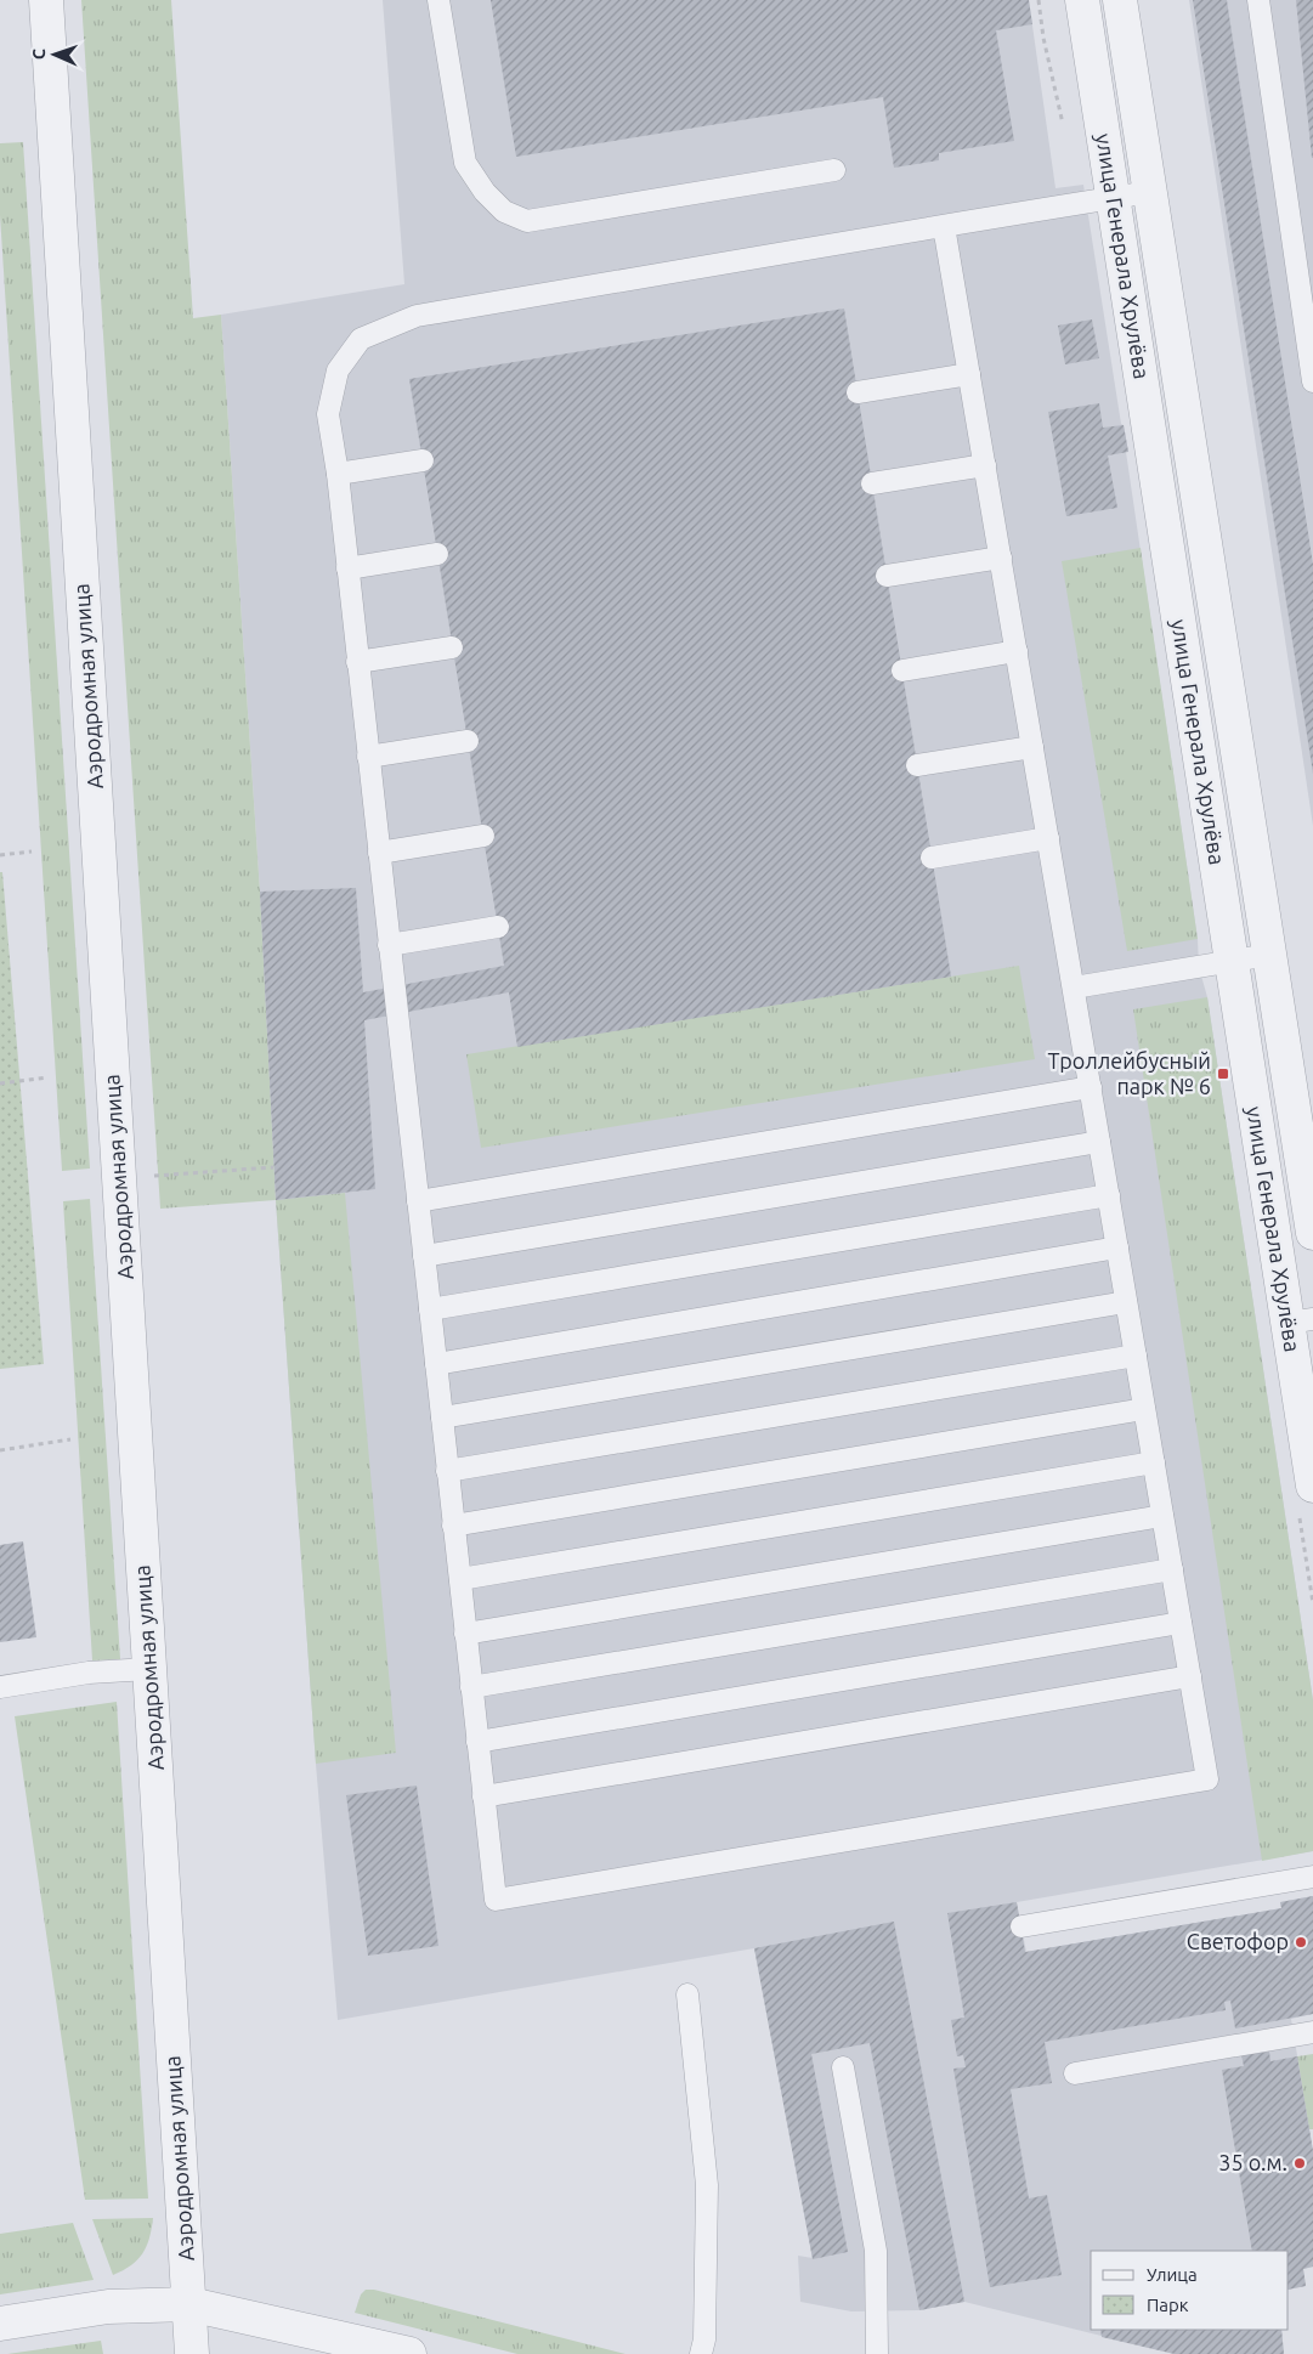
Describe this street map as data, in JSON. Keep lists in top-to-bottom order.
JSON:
{
  "streets": {
    "street": ["улица Генерала Хрулёва", "Аэродромная улица"]
  },
  "places": {
    "transit": ["Троллейбусный парк № 6"],
    "other": ["Светофор", "35 о.м."]
  },
  "legend": ["Улица", "Парк"],
  "north": "left"
}
